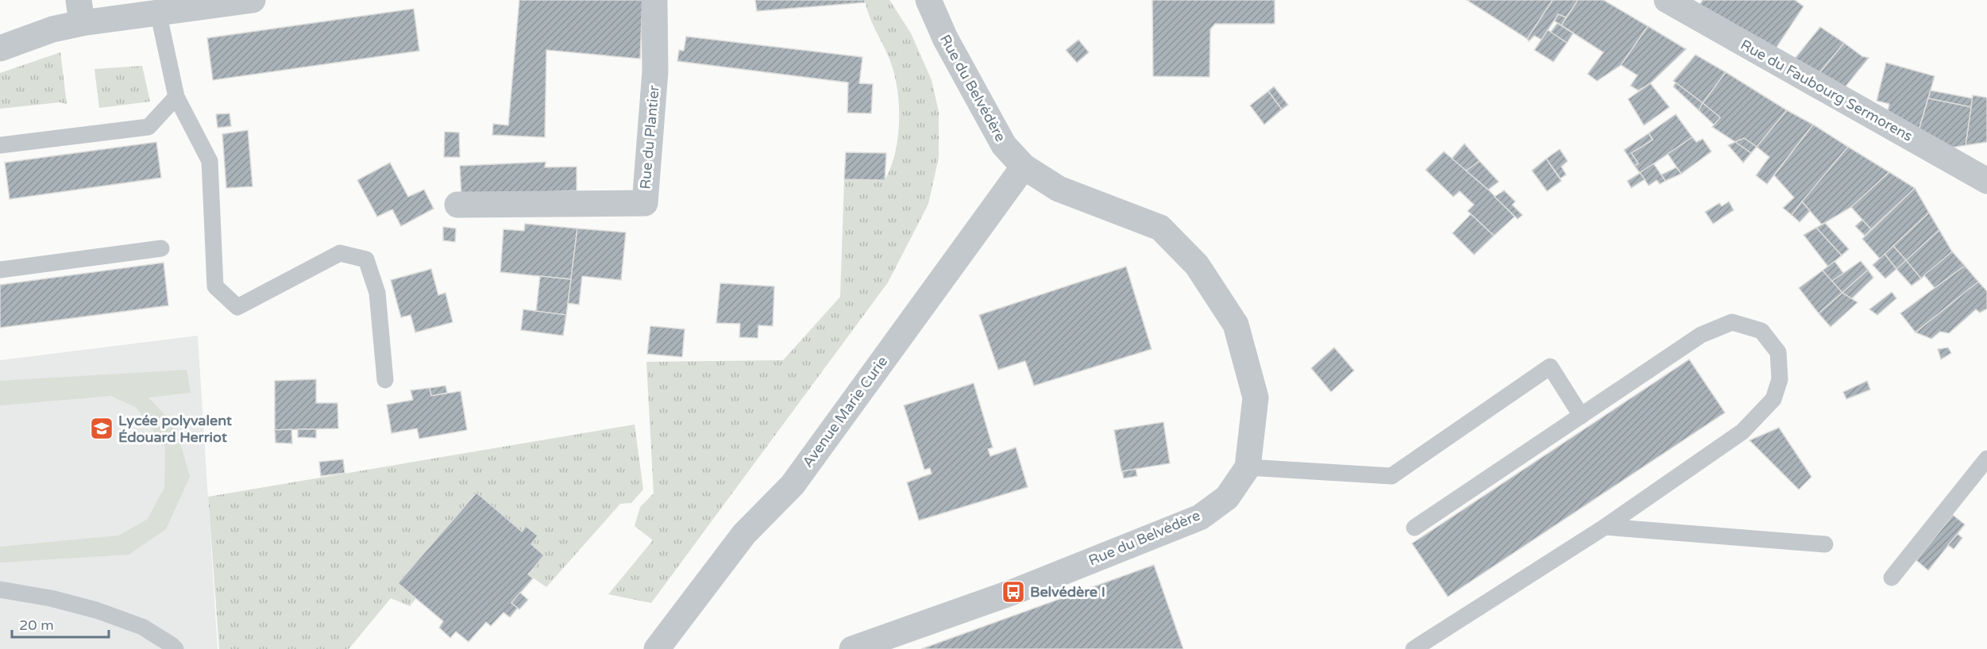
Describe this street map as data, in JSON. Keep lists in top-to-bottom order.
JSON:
{
  "streets": {
    "street": [
      "Rue du Belvédère",
      "Rue du Faubourg Sermorens",
      "Rue du Plantier",
      "Avenue Marie Curie"
    ]
  },
  "crossings": [
    ["Rue du Belvédère", "Avenue Marie Curie"]
  ],
  "places": {
    "school or university": ["Lycée polyvalent Édouard Herriot"],
    "bus stop": ["Belvédère I"]
  },
  "scale_bar": "20 m"
}
